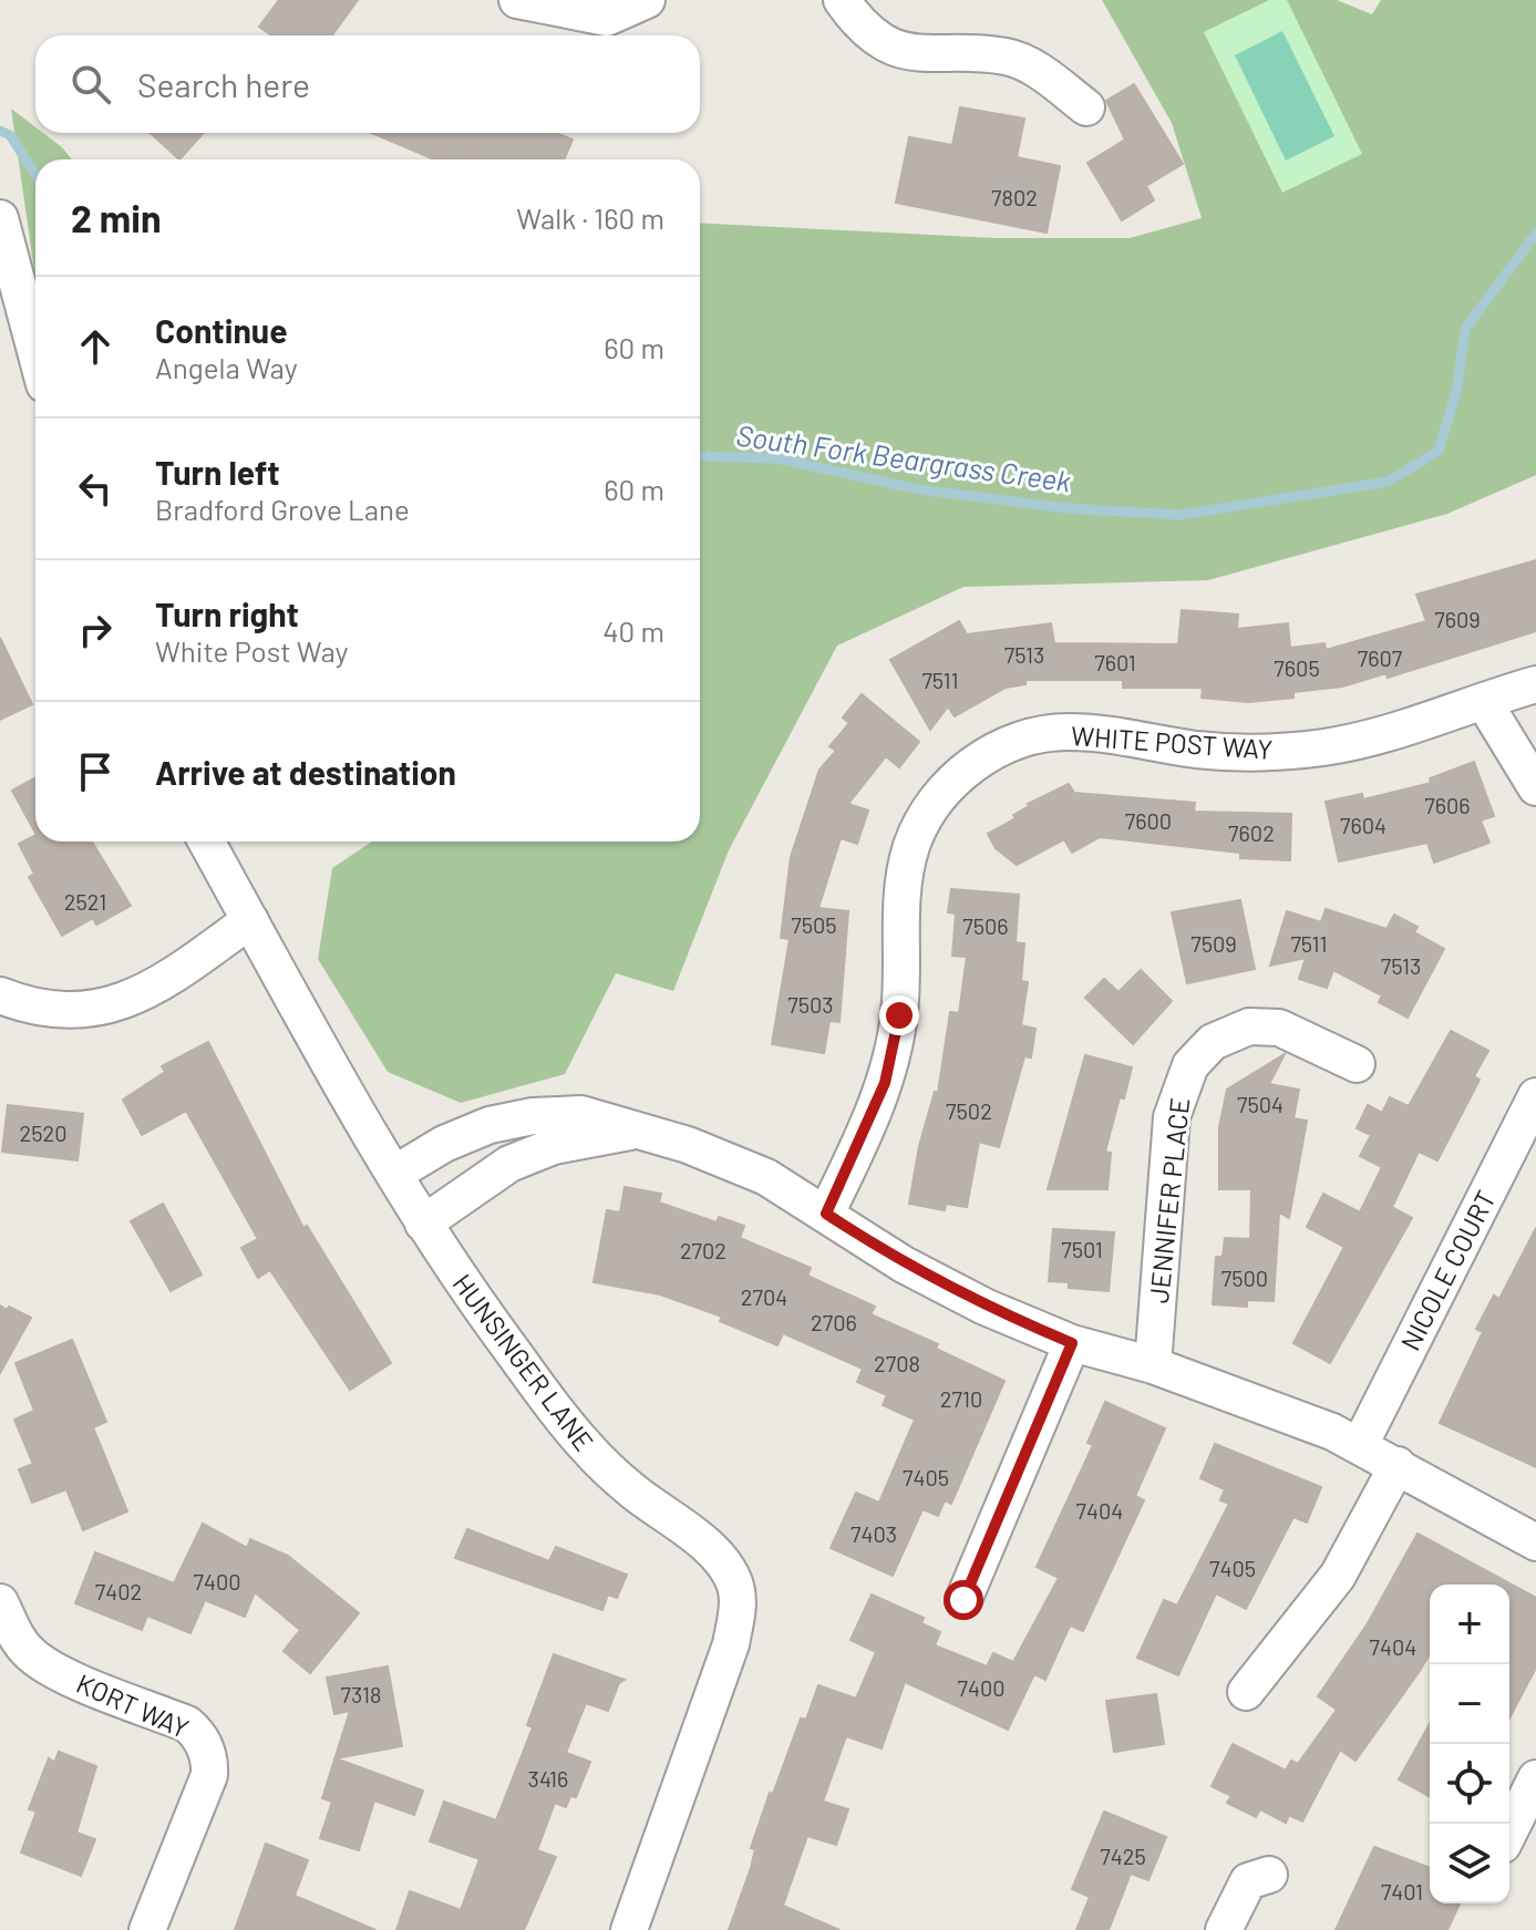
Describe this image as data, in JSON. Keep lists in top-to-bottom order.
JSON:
{
  "streets": {
    "street": [
      "WHITE POST WAY",
      "JENNIFER PLACE",
      "NICOLE COURT",
      "HUNSINGER LANE",
      "KORT WAY"
    ]
  },
  "water": ["South Fork Beargrass Creek"],
  "house_numbers": [
    "7802",
    "7609",
    "7513",
    "7607",
    "7601",
    "7605",
    "7511",
    "7606",
    "7600",
    "7604",
    "7602",
    "2521",
    "7505",
    "7506",
    "7509",
    "7511",
    "7513",
    "7503",
    "7504",
    "7502",
    "2520",
    "7501",
    "2702",
    "7500",
    "2704",
    "2706",
    "2708",
    "2710",
    "7405",
    "7404",
    "7403",
    "7405",
    "7400",
    "7402",
    "7404",
    "7400",
    "7318",
    "3416",
    "7425",
    "7401"
  ],
  "page": {
    "search": "Search here",
    "heading": ["2 min", "Walk · 160 m"],
    "list": [
      ["Continue", "Angela Way", "60 m"],
      ["Turn left", "Bradford Grove Lane", "60 m"],
      ["Turn right", "White Post Way", "40 m"],
      "Arrive at destination"
    ],
    "map_buttons": ["+", "−"]
  }
}
